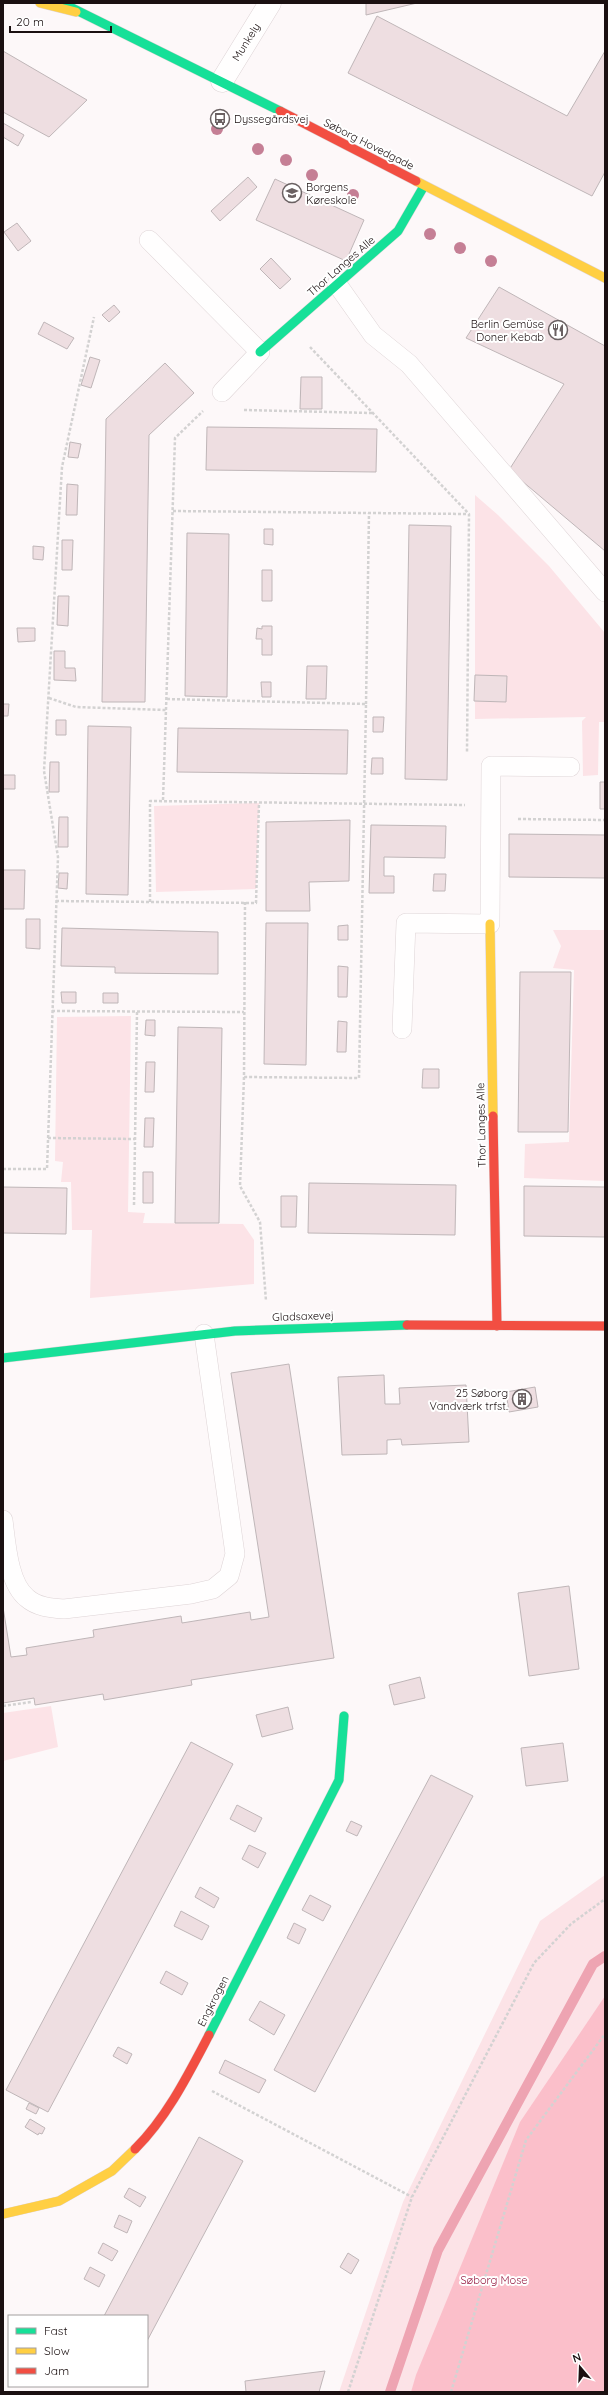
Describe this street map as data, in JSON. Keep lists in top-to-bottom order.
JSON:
{
  "streets": {
    "street": [
      "Munkely",
      "Søborg Hovedgade",
      "Thor Langes Alle",
      "Gladsaxevej",
      "Engkrogen"
    ]
  },
  "crossings": [
    ["Munkely", "Søborg Hovedgade"],
    ["Søborg Hovedgade", "Thor Langes Alle"],
    ["Thor Langes Alle", "Gladsaxevej"]
  ],
  "parks": ["Søborg Mose"],
  "places": {
    "bus stop": ["Dyssegårdsvej"],
    "school or university": ["Borgens Køreskole"],
    "restaurant": ["Berlin Gemüse Doner Kebab"],
    "building": ["25 Søborg Vandværk trfst."]
  },
  "legend": ["Fast", "Slow", "Jam"],
  "scale_bar": "20 m",
  "north": "top"
}
